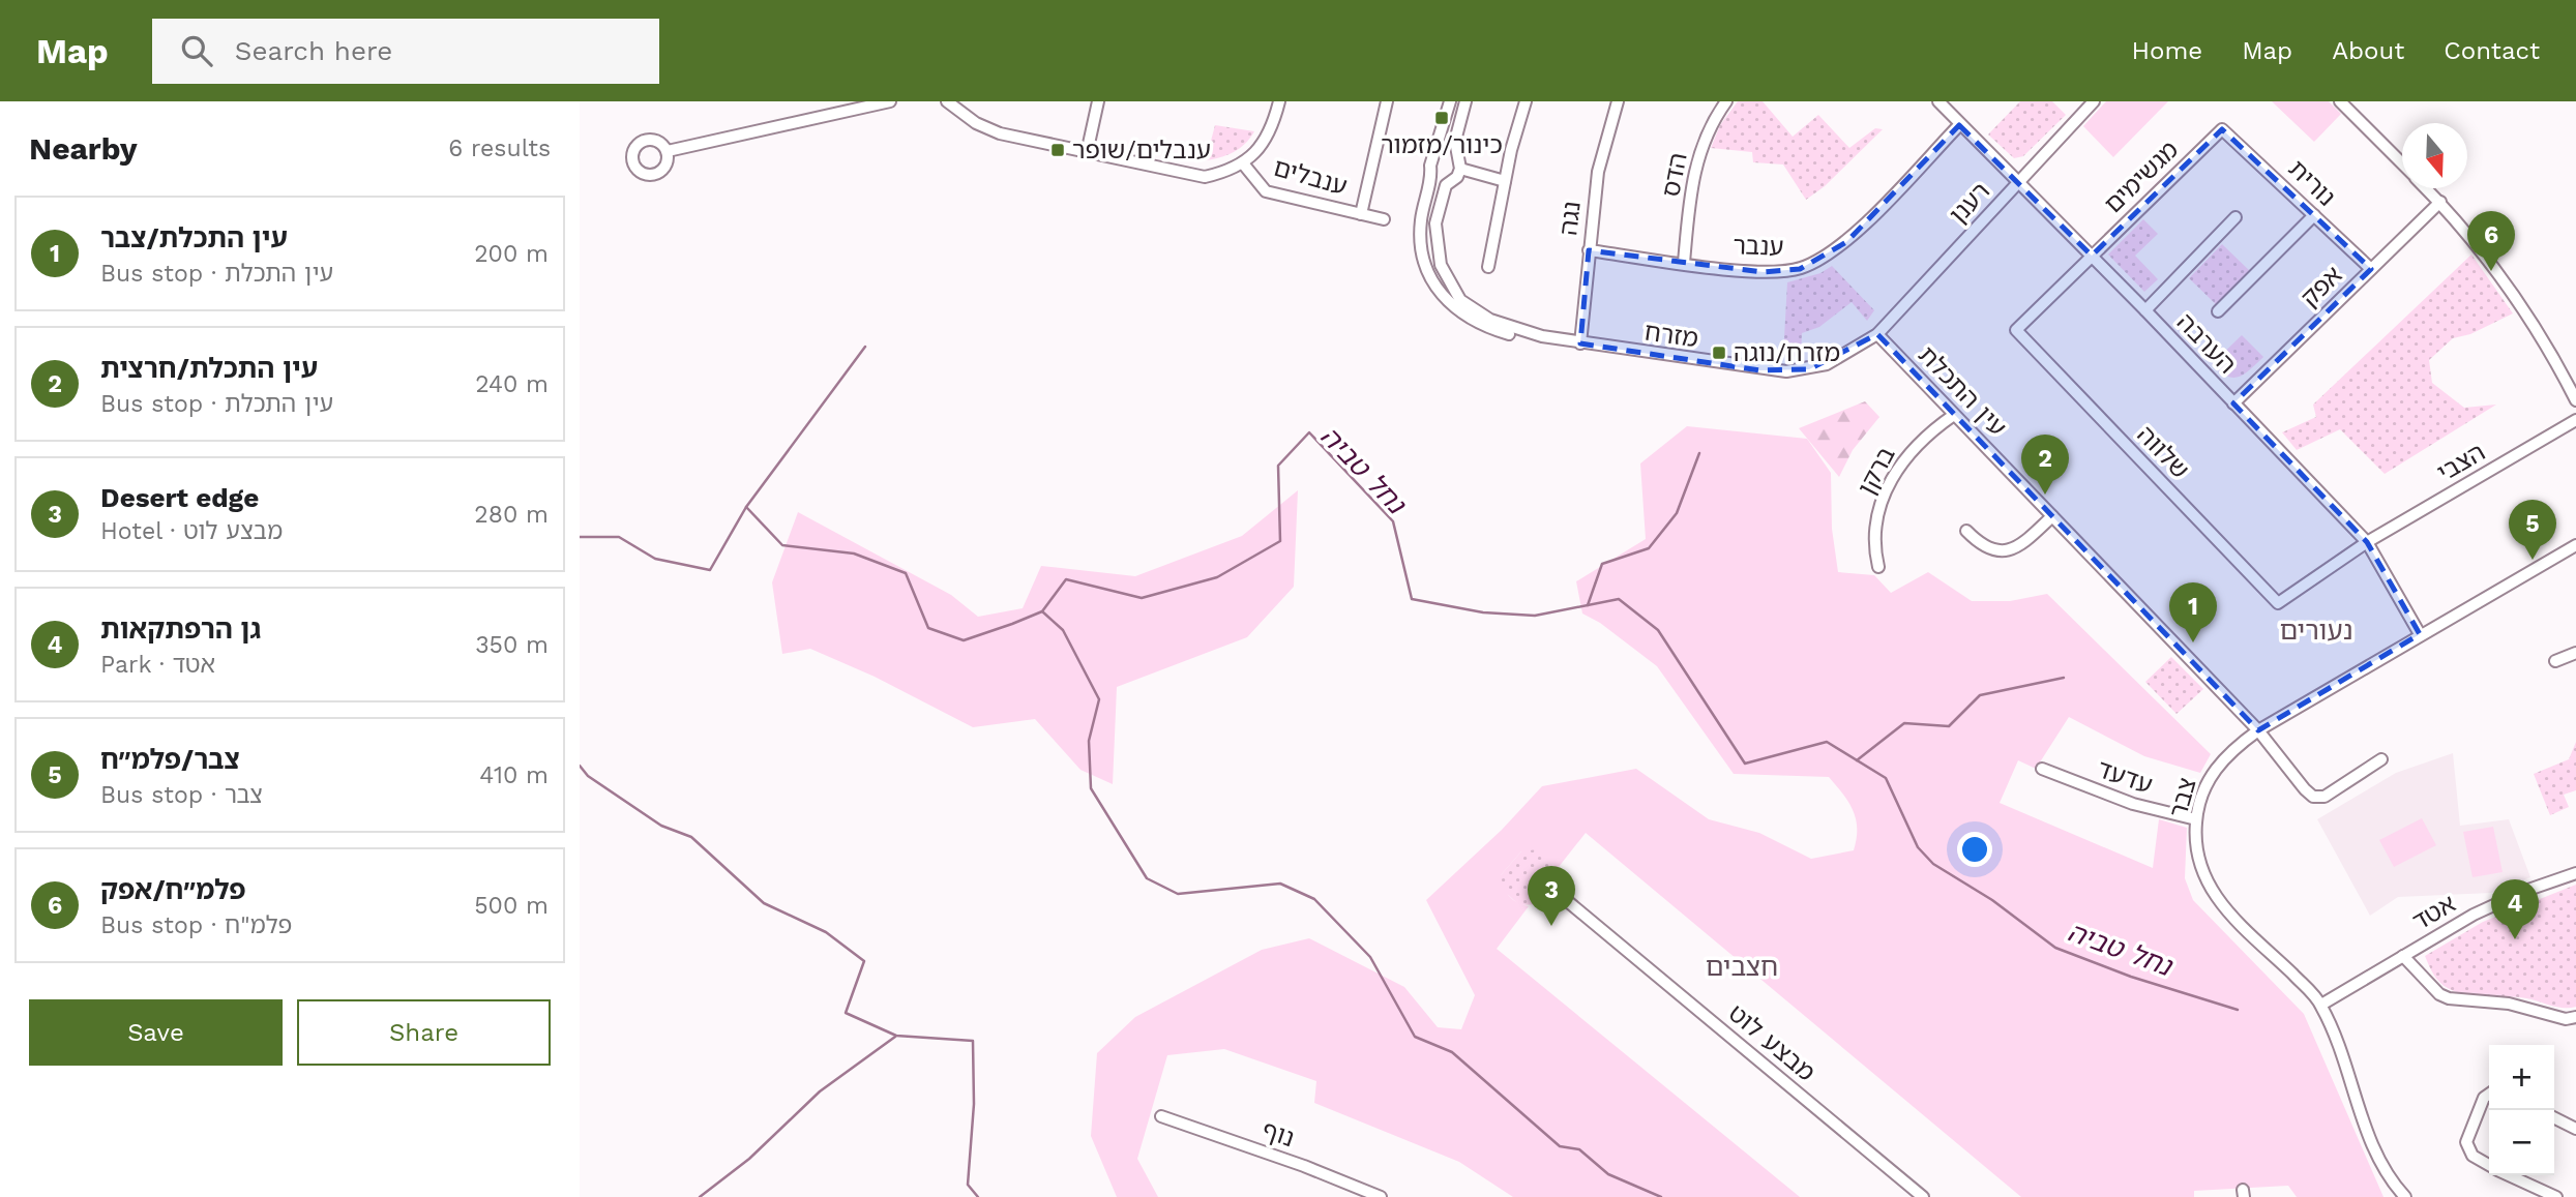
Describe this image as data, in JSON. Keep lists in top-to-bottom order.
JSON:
{
  "streets": {
    "street": [
      "הדס",
      "ענבלים",
      "מגשימים",
      "נורית",
      "רענן",
      "נגה",
      "ענבר",
      "אפק",
      "מזרח",
      "הערבה",
      "עין התכלת",
      "שלווה",
      "הצבי",
      "ברקן",
      "עדעד",
      "צבר",
      "אטד",
      "מבצע לוט",
      "נוף"
    ]
  },
  "crossings": [
    ["הדס", "ענבר"],
    ["מגשימים", "נורית"],
    ["מגשימים", "הערבה"],
    ["מגשימים", "שלווה"],
    ["נורית", "אפק"],
    ["רענן", "מזרח"],
    ["רענן", "הערבה"],
    ["רענן", "עין התכלת"],
    ["נגה", "ענבר"],
    ["נגה", "מזרח"],
    ["ענבר", "הערבה"],
    ["אפק", "הערבה"],
    ["מזרח", "עין התכלת"],
    ["הערבה", "שלווה"],
    ["הערבה", "הצבי"],
    ["הערבה", "צבר"],
    ["עין התכלת", "ברקן"],
    ["עין התכלת", "צבר"],
    ["שלווה", "הצבי"],
    ["עדעד", "צבר"],
    ["צבר", "אטד"]
  ],
  "districts": ["נעורים", "חצבים"],
  "water": ["נחל טביה"],
  "places": {
    "transit": ["כינור/מזמור", "ענבלים/שופר", "מזרח/נוגה"]
  },
  "north": "bottom",
  "page": {
    "header": "Map",
    "search": "Search here",
    "nav": [
      "Home",
      "Map",
      "About",
      "Contact"
    ],
    "heading": ["Nearby", "6 results"],
    "list": [
      {
        "mark": "1",
        "name": "עין התכלת/צבר",
        "note": "Bus stop · עין התכלת",
        "value": "200 m"
      },
      {
        "mark": "2",
        "name": "עין התכלת/חרצית",
        "note": "Bus stop · עין התכלת",
        "value": "240 m"
      },
      {
        "mark": "3",
        "name": "Desert edge",
        "note": "Hotel · מבצע לוט",
        "value": "280 m"
      },
      {
        "mark": "4",
        "name": "גן הרפתקאות",
        "note": "Park · אטד",
        "value": "350 m"
      },
      {
        "mark": "5",
        "name": "צבר/פלמ״ח",
        "note": "Bus stop · צבר",
        "value": "410 m"
      },
      {
        "mark": "6",
        "name": "פלמ״ח/אפק",
        "note": "Bus stop · פלמ\"ח",
        "value": "500 m"
      }
    ],
    "pins": [
      "6",
      "2",
      "5",
      "1",
      "3",
      "4"
    ],
    "buttons": ["Save", "Share"],
    "map_buttons": ["+", "−"]
  }
}
